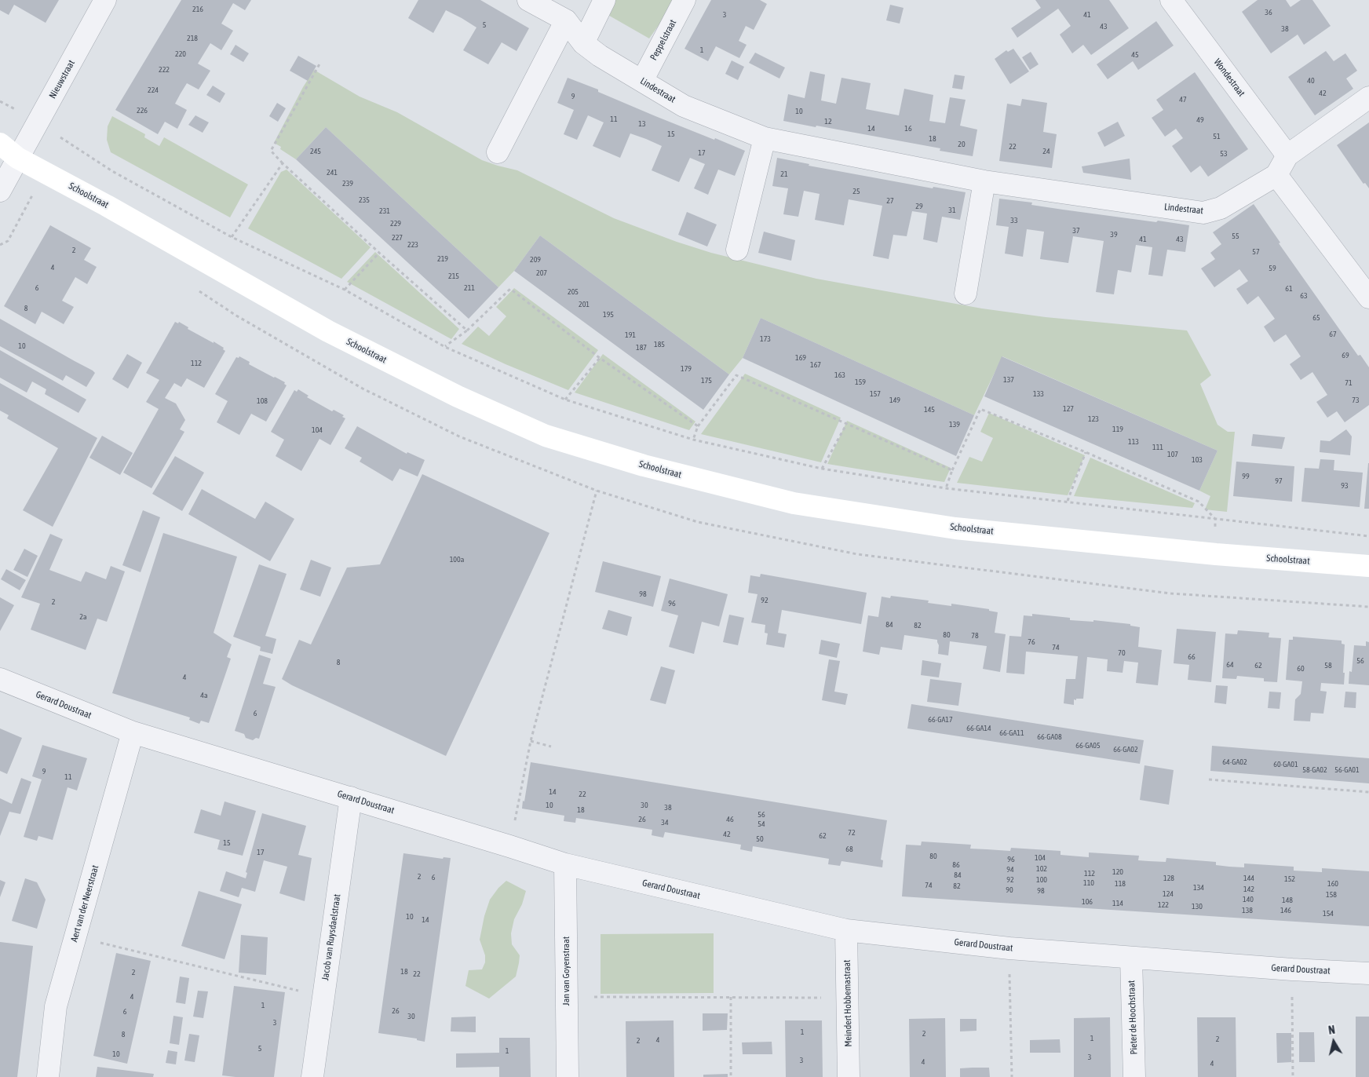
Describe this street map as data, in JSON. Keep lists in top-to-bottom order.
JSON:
{
  "streets": {
    "street": [
      "Peppelstraat",
      "Wondestraat",
      "Nieuwstraat",
      "Lindestraat",
      "Schoolstraat",
      "Gerard Doustraat",
      "Aert van der Neerstraat",
      "Jacob van Ruysdaelstraat",
      "Jan van Goyenstraat",
      "Meindert Hobbemastraat",
      "Pieter de Hoochstraat"
    ]
  },
  "crossings": [
    ["Peppelstraat", "Lindestraat"],
    ["Nieuwstraat", "Schoolstraat"],
    ["Gerard Doustraat", "Aert van der Neerstraat"],
    ["Gerard Doustraat", "Jacob van Ruysdaelstraat"],
    ["Gerard Doustraat", "Jan van Goyenstraat"],
    ["Gerard Doustraat", "Meindert Hobbemastraat"],
    ["Gerard Doustraat", "Pieter de Hoochstraat"]
  ],
  "house_numbers": [
    "216",
    "36",
    "3",
    "41",
    "5",
    "43",
    "38",
    "218",
    "1",
    "220",
    "45",
    "222",
    "40",
    "224",
    "42",
    "9",
    "47",
    "226",
    "10",
    "11",
    "49",
    "12",
    "13",
    "14",
    "16",
    "15",
    "51",
    "18",
    "20",
    "22",
    "245",
    "24",
    "17",
    "53",
    "241",
    "21",
    "239",
    "25",
    "235",
    "27",
    "29",
    "31",
    "231",
    "33",
    "229",
    "37",
    "39",
    "55",
    "227",
    "41",
    "43",
    "223",
    "2",
    "57",
    "219",
    "209",
    "4",
    "59",
    "207",
    "215",
    "6",
    "211",
    "61",
    "205",
    "63",
    "201",
    "8",
    "195",
    "65",
    "67",
    "191",
    "173",
    "185",
    "10",
    "187",
    "69",
    "169",
    "112",
    "167",
    "179",
    "163",
    "137",
    "175",
    "159",
    "71",
    "157",
    "133",
    "149",
    "73",
    "108",
    "127",
    "145",
    "123",
    "139",
    "119",
    "104",
    "113",
    "111",
    "107",
    "103",
    "99",
    "97",
    "93",
    "100a",
    "98",
    "92",
    "2",
    "96",
    "2a",
    "84",
    "82",
    "80",
    "78",
    "76",
    "74",
    "70",
    "66",
    "56",
    "8",
    "64",
    "62",
    "58",
    "60",
    "4",
    "4a",
    "6",
    "66-GA17",
    "66-GA14",
    "66-GA11",
    "66-GA08",
    "66-GA05",
    "66-GA02",
    "64-GA02",
    "60-GA01",
    "58-GA02",
    "56-GA01",
    "9",
    "11",
    "14",
    "22",
    "10",
    "30",
    "38",
    "18",
    "56",
    "26",
    "46",
    "34",
    "54",
    "72",
    "42",
    "62",
    "50",
    "15",
    "68",
    "17",
    "80",
    "104",
    "96",
    "86",
    "102",
    "94",
    "120",
    "112",
    "84",
    "2",
    "6",
    "128",
    "144",
    "152",
    "92",
    "100",
    "110",
    "118",
    "160",
    "74",
    "82",
    "134",
    "142",
    "90",
    "98",
    "124",
    "158",
    "140",
    "148",
    "106",
    "114",
    "122",
    "130",
    "138",
    "146",
    "154",
    "10",
    "14",
    "18",
    "2",
    "22",
    "4",
    "1",
    "26",
    "6",
    "30",
    "3",
    "1",
    "2",
    "8",
    "1",
    "2",
    "4",
    "2",
    "5",
    "1",
    "10",
    "3",
    "3",
    "4",
    "4"
  ],
  "north": "top"
}
